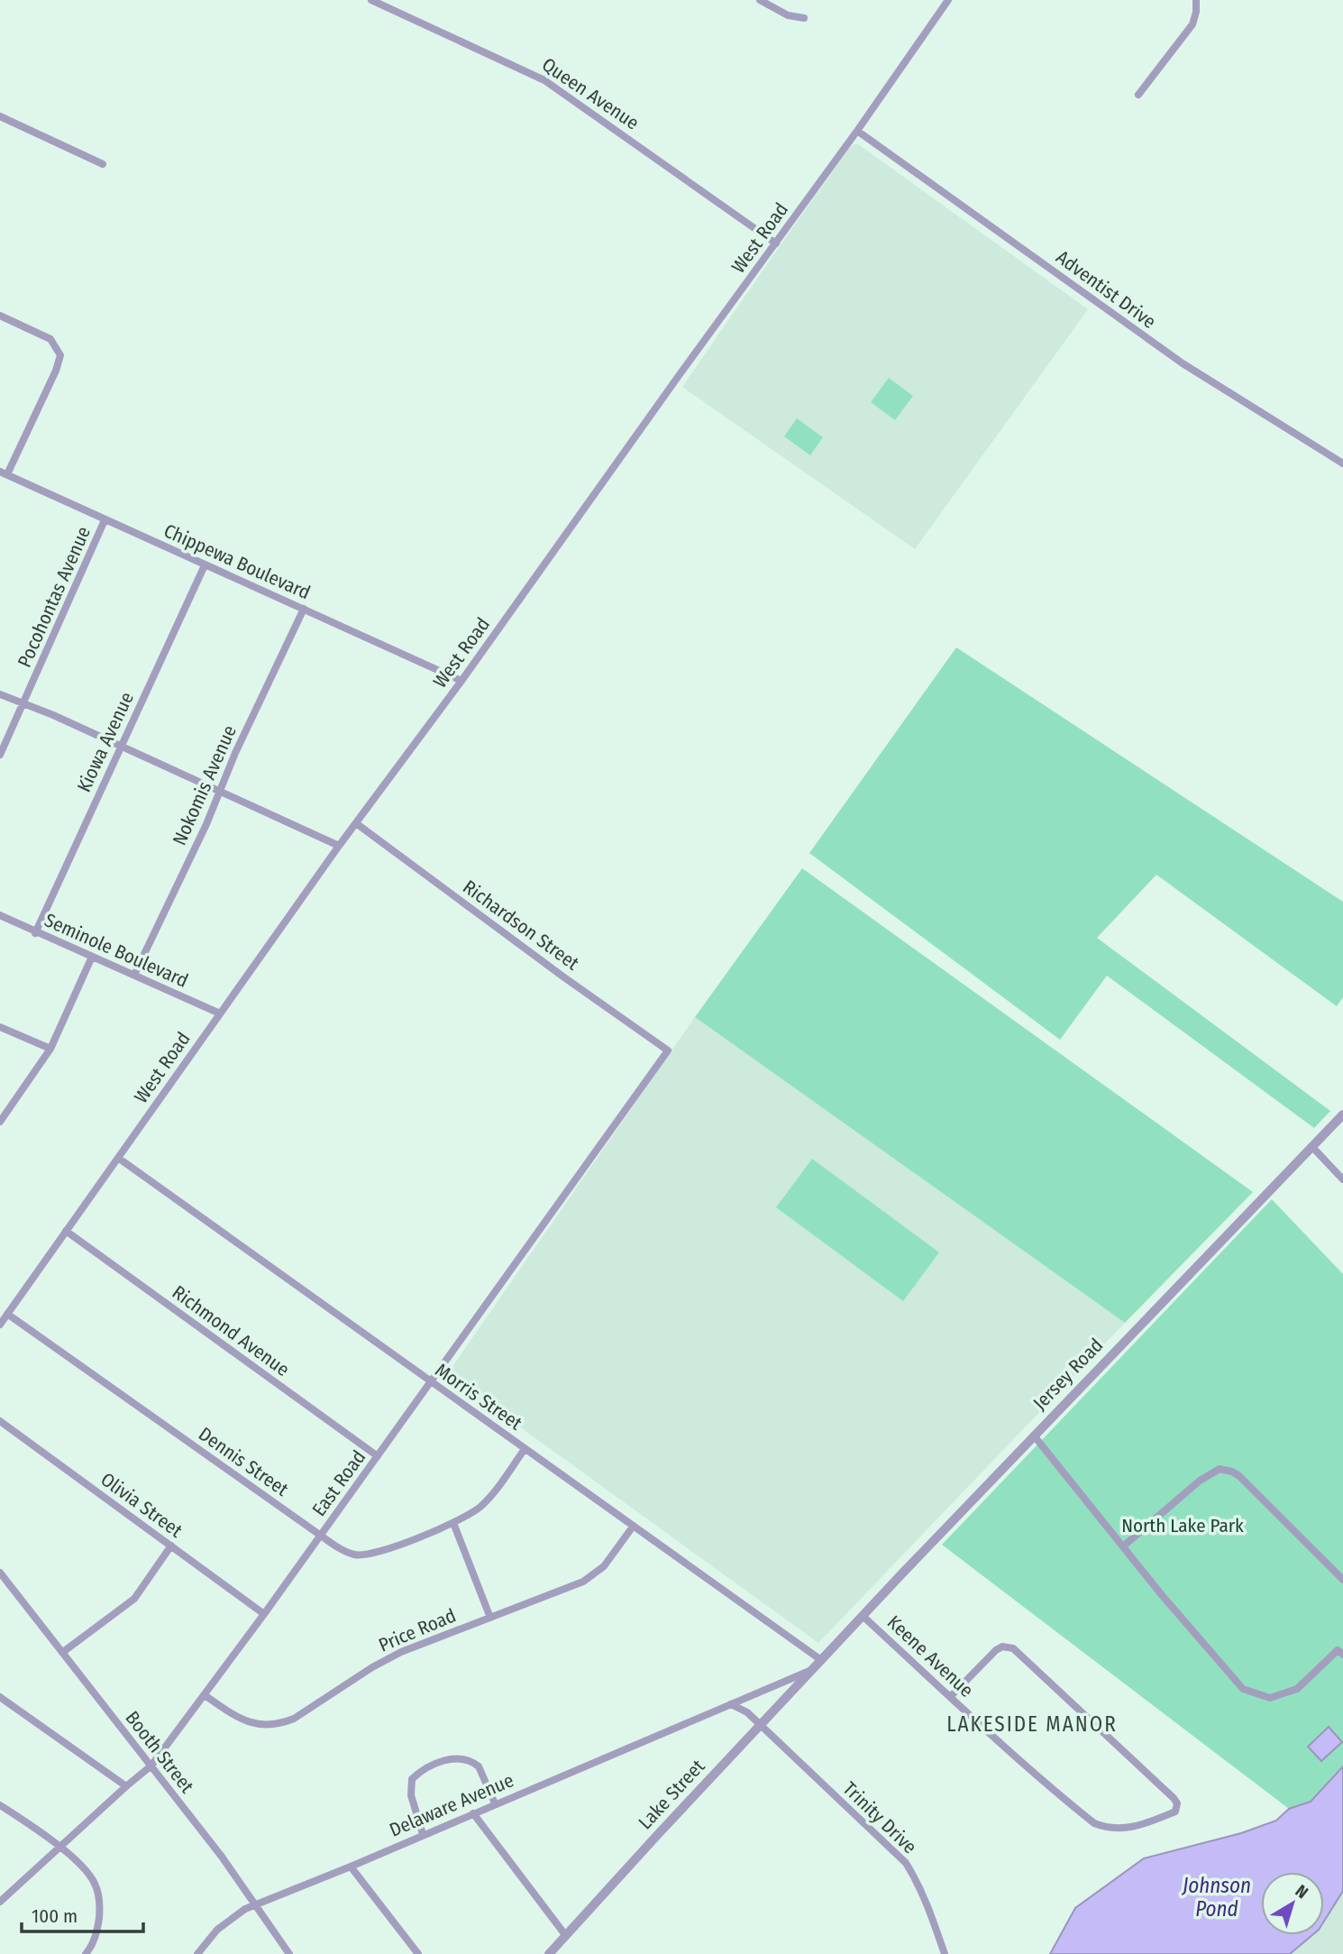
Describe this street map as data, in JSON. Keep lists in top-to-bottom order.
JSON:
{
  "streets": {
    "street": [
      "Queen Avenue",
      "West Road",
      "Adventist Drive",
      "Chippewa Boulevard",
      "Pocohontas Avenue",
      "Kiowa Avenue",
      "Nokomis Avenue",
      "Richardson Street",
      "Seminole Boulevard",
      "Richmond Avenue",
      "Jersey Road",
      "Morris Street",
      "Dennis Street",
      "East Road",
      "Olivia Street",
      "Price Road",
      "Keene Avenue",
      "Booth Street",
      "Lake Street",
      "Delaware Avenue",
      "Trinity Drive"
    ]
  },
  "crossings": [
    ["Queen Avenue", "West Road"],
    ["West Road", "Adventist Drive"],
    ["West Road", "Chippewa Boulevard"],
    ["West Road", "Richardson Street"],
    ["West Road", "Seminole Boulevard"],
    ["West Road", "Richmond Avenue"],
    ["West Road", "Morris Street"],
    ["West Road", "Dennis Street"],
    ["Chippewa Boulevard", "Pocohontas Avenue"],
    ["Chippewa Boulevard", "Kiowa Avenue"],
    ["Chippewa Boulevard", "Nokomis Avenue"],
    ["Kiowa Avenue", "Seminole Boulevard"],
    ["Nokomis Avenue", "Seminole Boulevard"],
    ["Richardson Street", "East Road"],
    ["Richmond Avenue", "East Road"],
    ["Jersey Road", "Morris Street"],
    ["Jersey Road", "Keene Avenue"],
    ["Jersey Road", "Lake Street"],
    ["Morris Street", "Dennis Street"],
    ["Morris Street", "East Road"],
    ["Morris Street", "Price Road"],
    ["Morris Street", "Lake Street"],
    ["Dennis Street", "East Road"],
    ["East Road", "Olivia Street"],
    ["East Road", "Price Road"],
    ["East Road", "Booth Street"],
    ["Booth Street", "Delaware Avenue"],
    ["Lake Street", "Delaware Avenue"],
    ["Lake Street", "Trinity Drive"]
  ],
  "districts": ["LAKESIDE MANOR"],
  "water": ["Johnson Pond"],
  "parks": ["North Lake Park"],
  "scale_bar": "100 m",
  "north": "top right"
}
